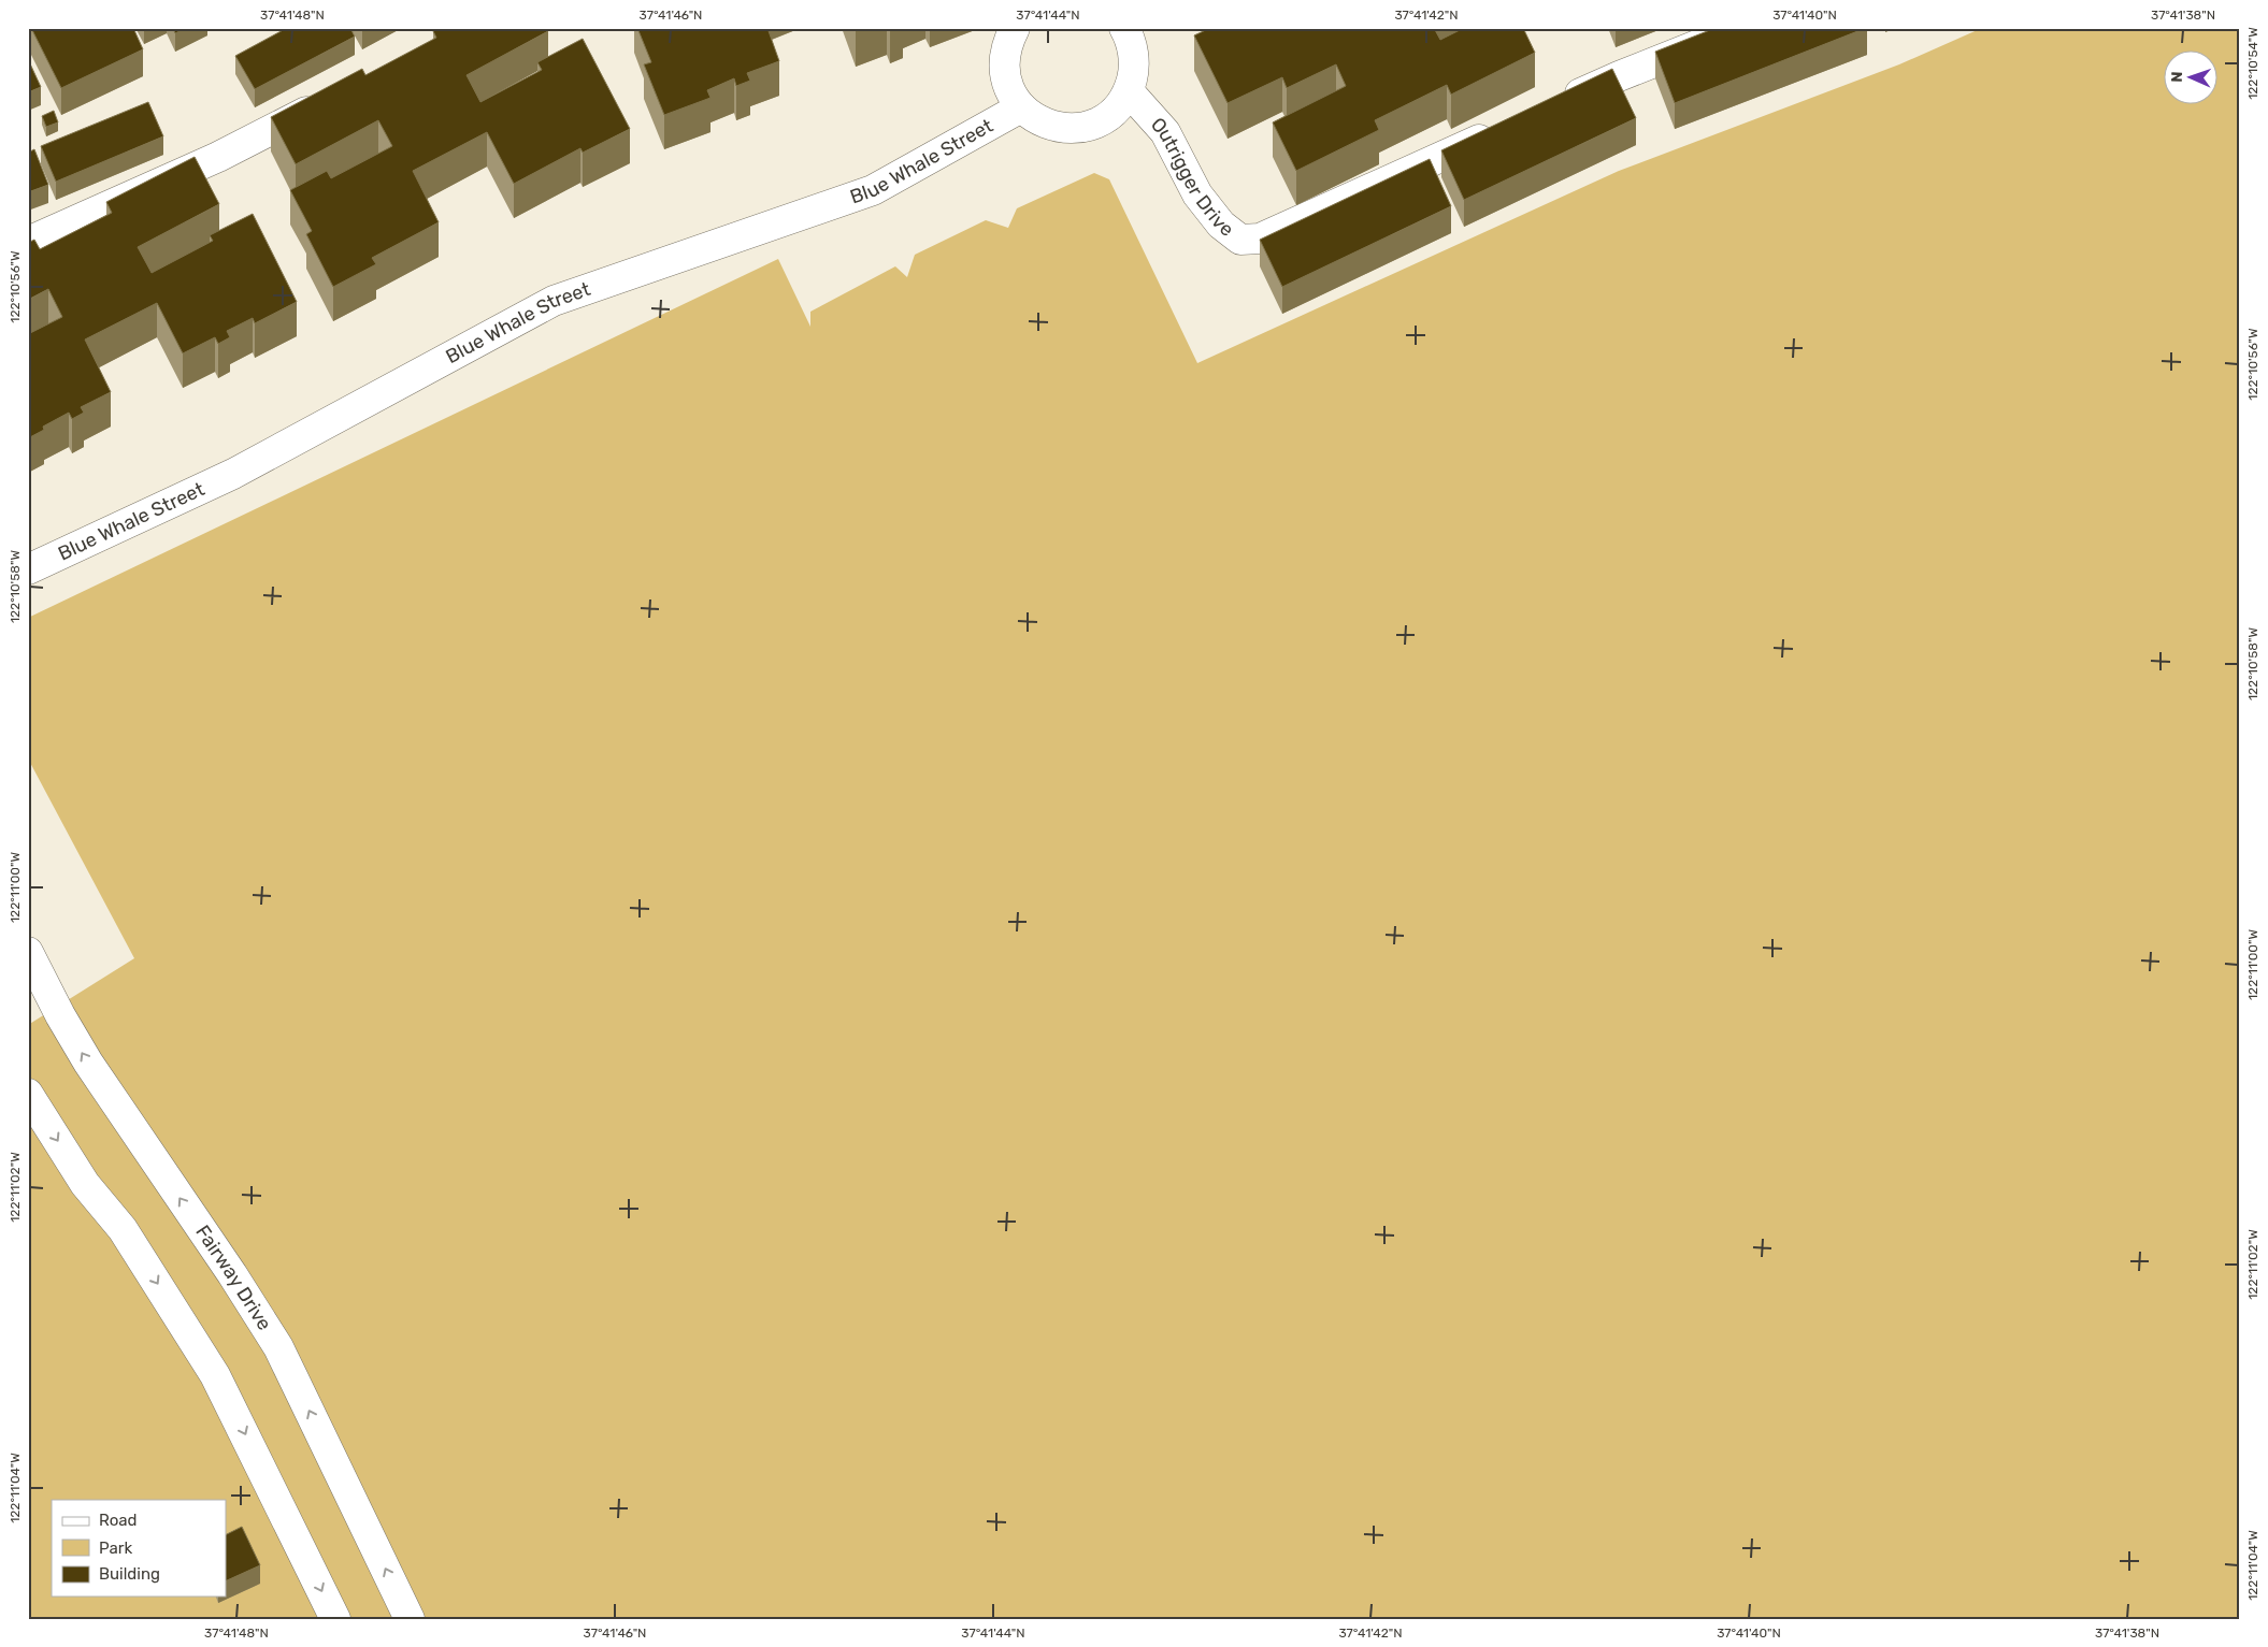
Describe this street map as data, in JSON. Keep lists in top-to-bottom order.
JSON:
{
  "streets": {
    "street": ["Blue Whale Street", "Outrigger Drive", "Fairway Drive"]
  },
  "legend": ["Road", "Park", "Building"],
  "north": "left",
  "coordinates": [
    "37°41'48\"N",
    "37°41'46\"N",
    "37°41'44\"N",
    "37°41'42\"N",
    "37°41'40\"N",
    "37°41'38\"N",
    "122°10'54\"W",
    "122°10'56\"W",
    "122°10'58\"W",
    "122°11'00\"W",
    "122°11'02\"W",
    "122°11'04\"W"
  ]
}
